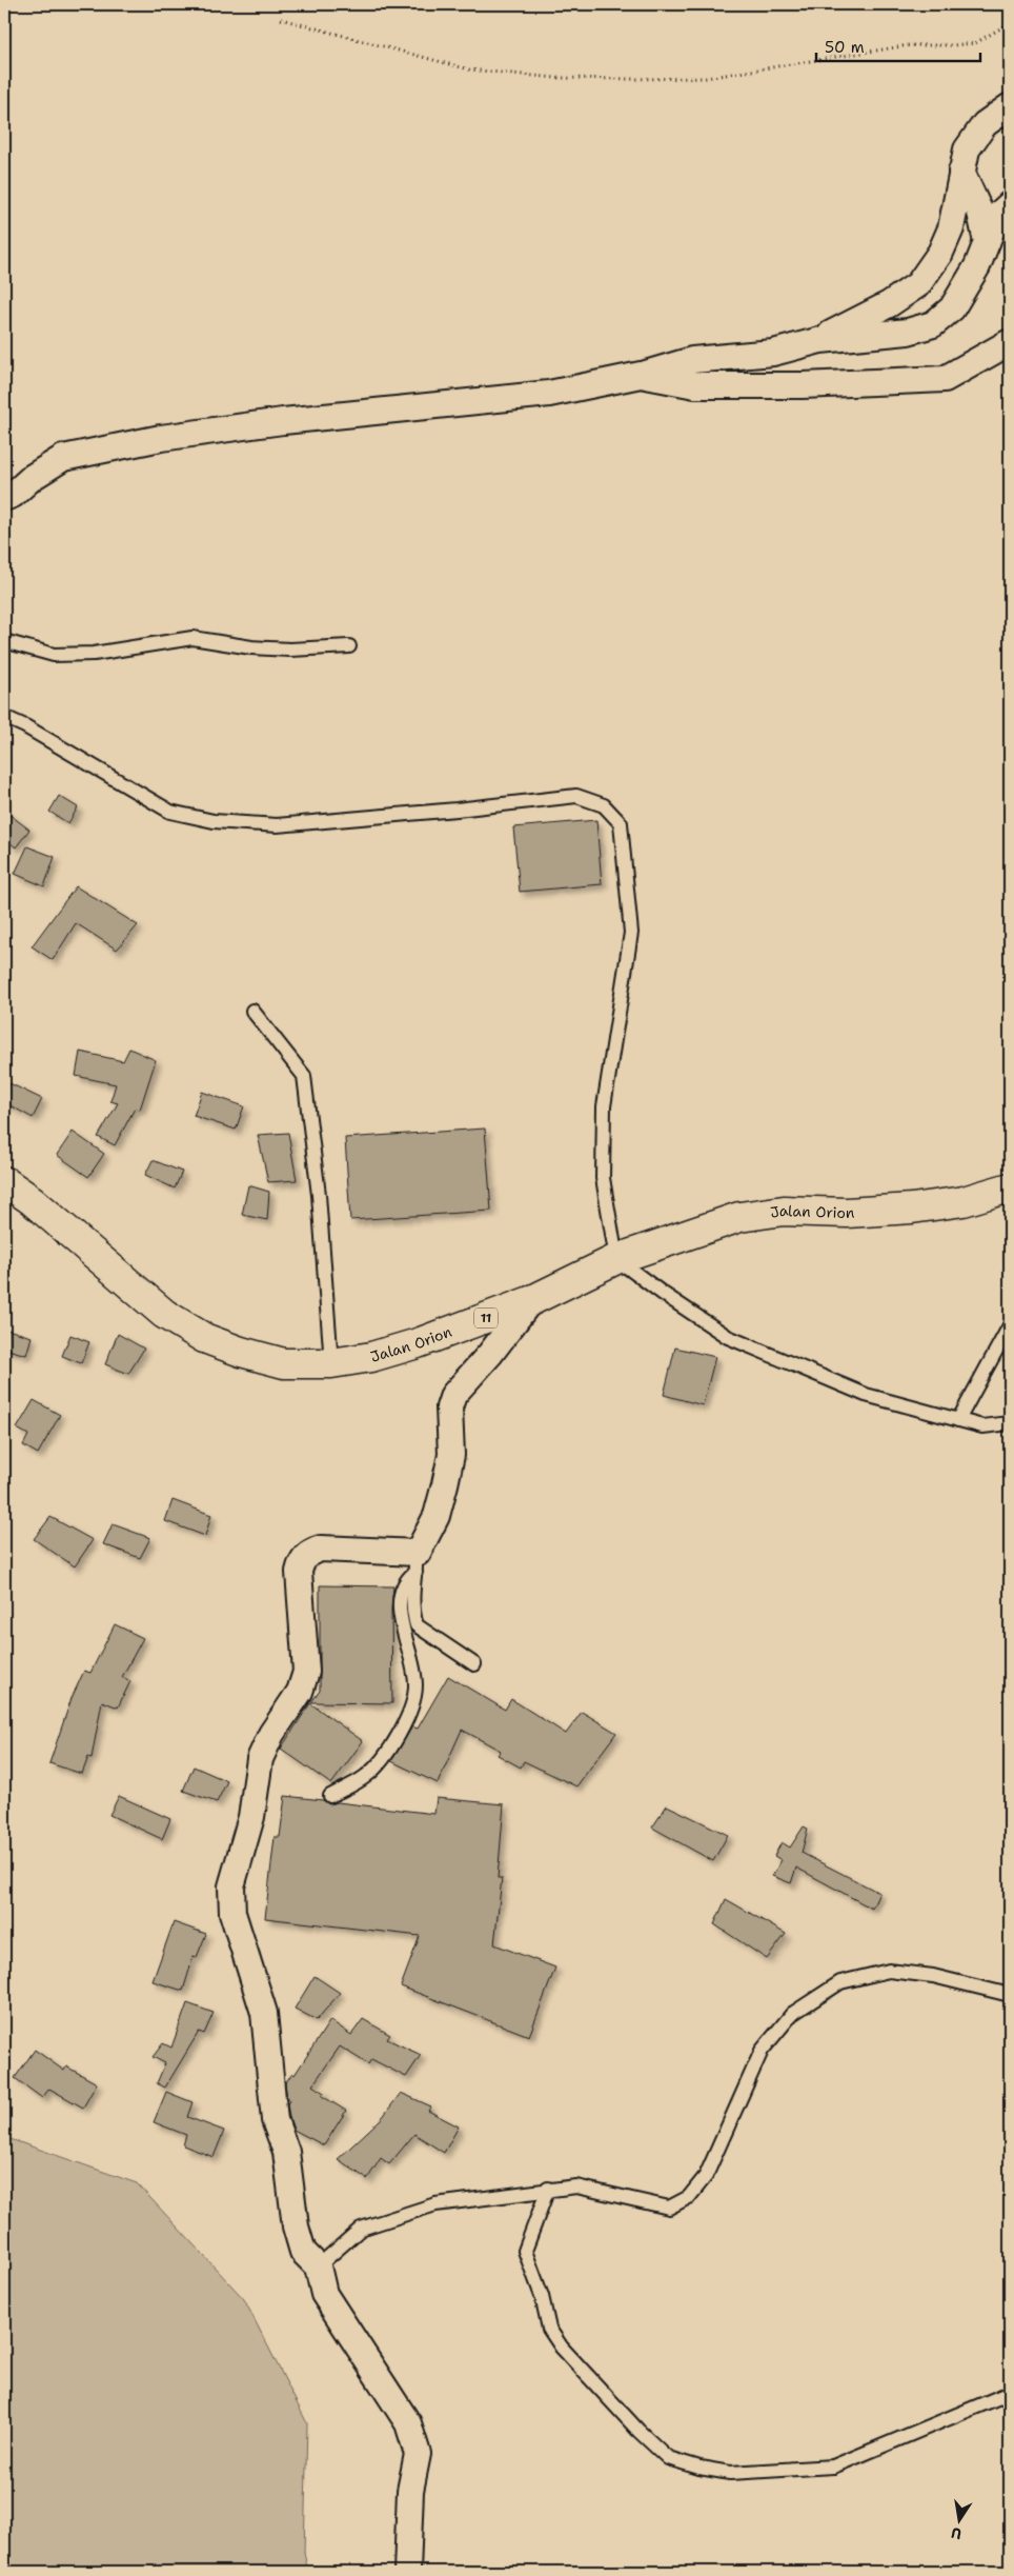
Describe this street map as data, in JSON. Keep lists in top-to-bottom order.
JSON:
{
  "streets": {
    "highway": ["Jalan Orion", "11"]
  },
  "scale_bar": "50 m",
  "north": "bottom"
}
